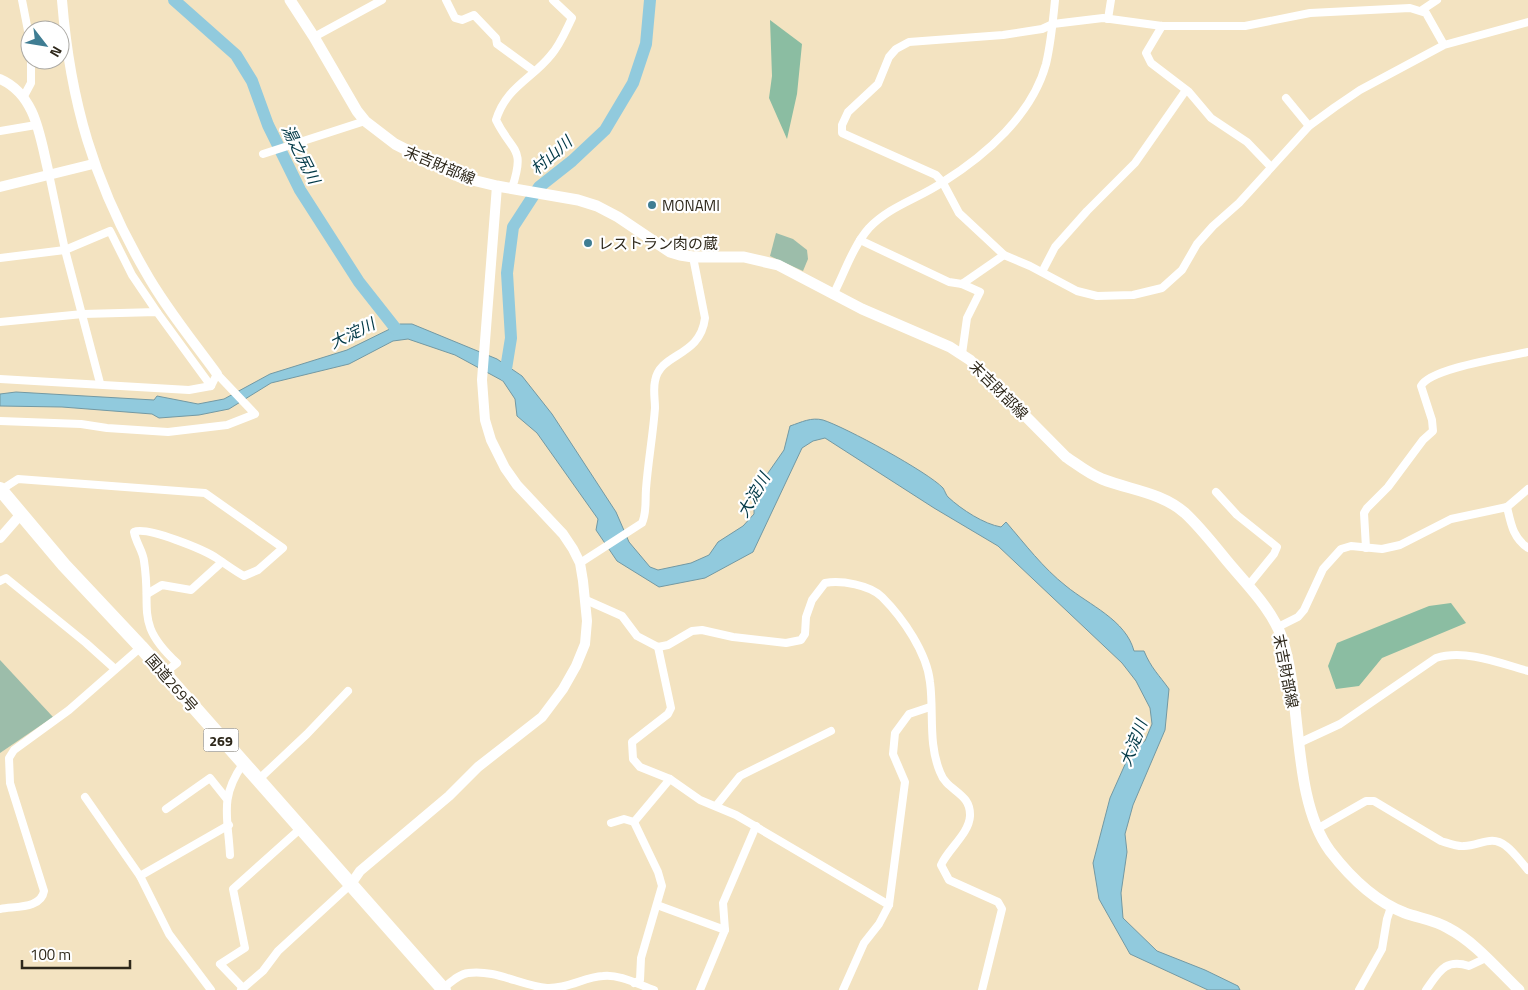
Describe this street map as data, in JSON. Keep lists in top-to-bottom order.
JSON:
{
  "streets": {
    "highway": ["国道269号", "269"],
    "main road": ["末吉財部線"]
  },
  "water": ["湯之尻川", "村山川", "大淀川"],
  "places": ["MONAMI", "レストラン肉の蔵"],
  "scale_bar": "100 m",
  "north": "bottom right"
}
